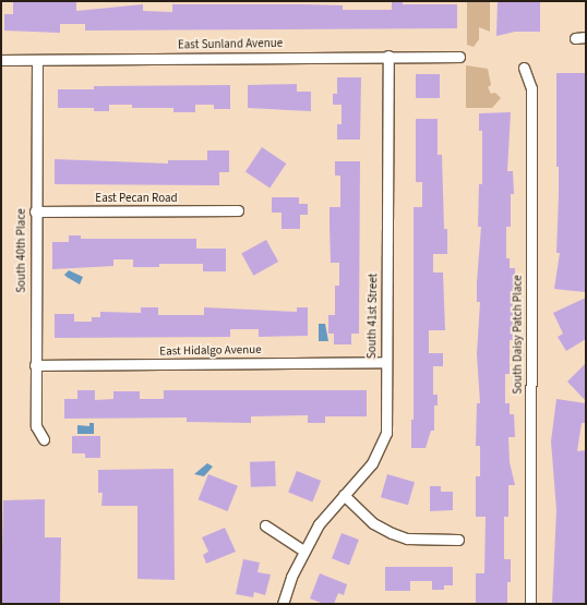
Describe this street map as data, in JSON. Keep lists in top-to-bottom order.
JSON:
{
  "streets": {
    "street": [
      "East Sunland Avenue",
      "East Pecan Road",
      "South 40th Place",
      "South 41st Street",
      "South Daisy Patch Place",
      "East Hidalgo Avenue"
    ]
  },
  "crossings": [
    ["East Sunland Avenue", "South 40th Place"],
    ["East Sunland Avenue", "South 41st Street"],
    ["East Pecan Road", "South 40th Place"],
    ["South 40th Place", "East Hidalgo Avenue"],
    ["South 41st Street", "East Hidalgo Avenue"]
  ]
}
